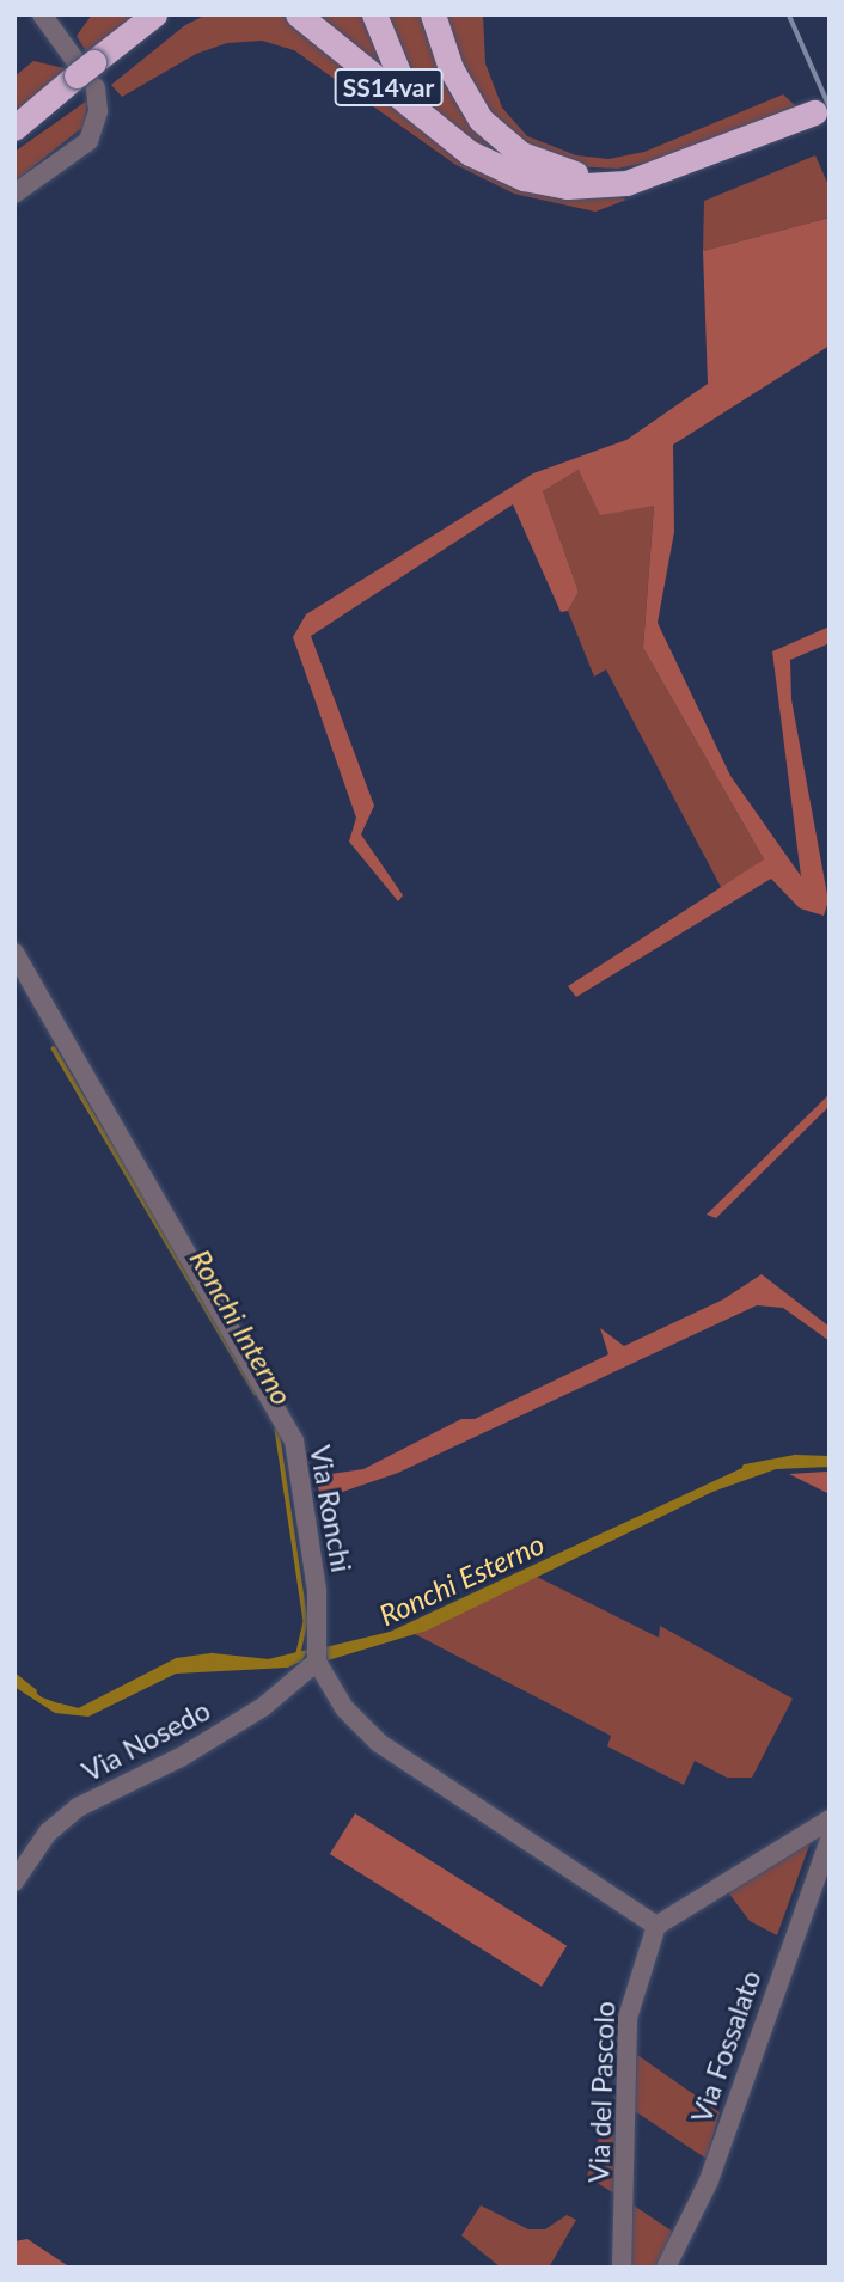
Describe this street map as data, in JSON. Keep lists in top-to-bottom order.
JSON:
{
  "streets": {
    "highway": ["SS14var"],
    "street": [
      "Via Ronchi",
      "Via Nosedo",
      "Via Fossalato",
      "Via del Pascolo"
    ]
  },
  "crossings": [
    ["Via Ronchi", "Via Nosedo"]
  ],
  "water": ["Ronchi Interno", "Ronchi Esterno"]
}
